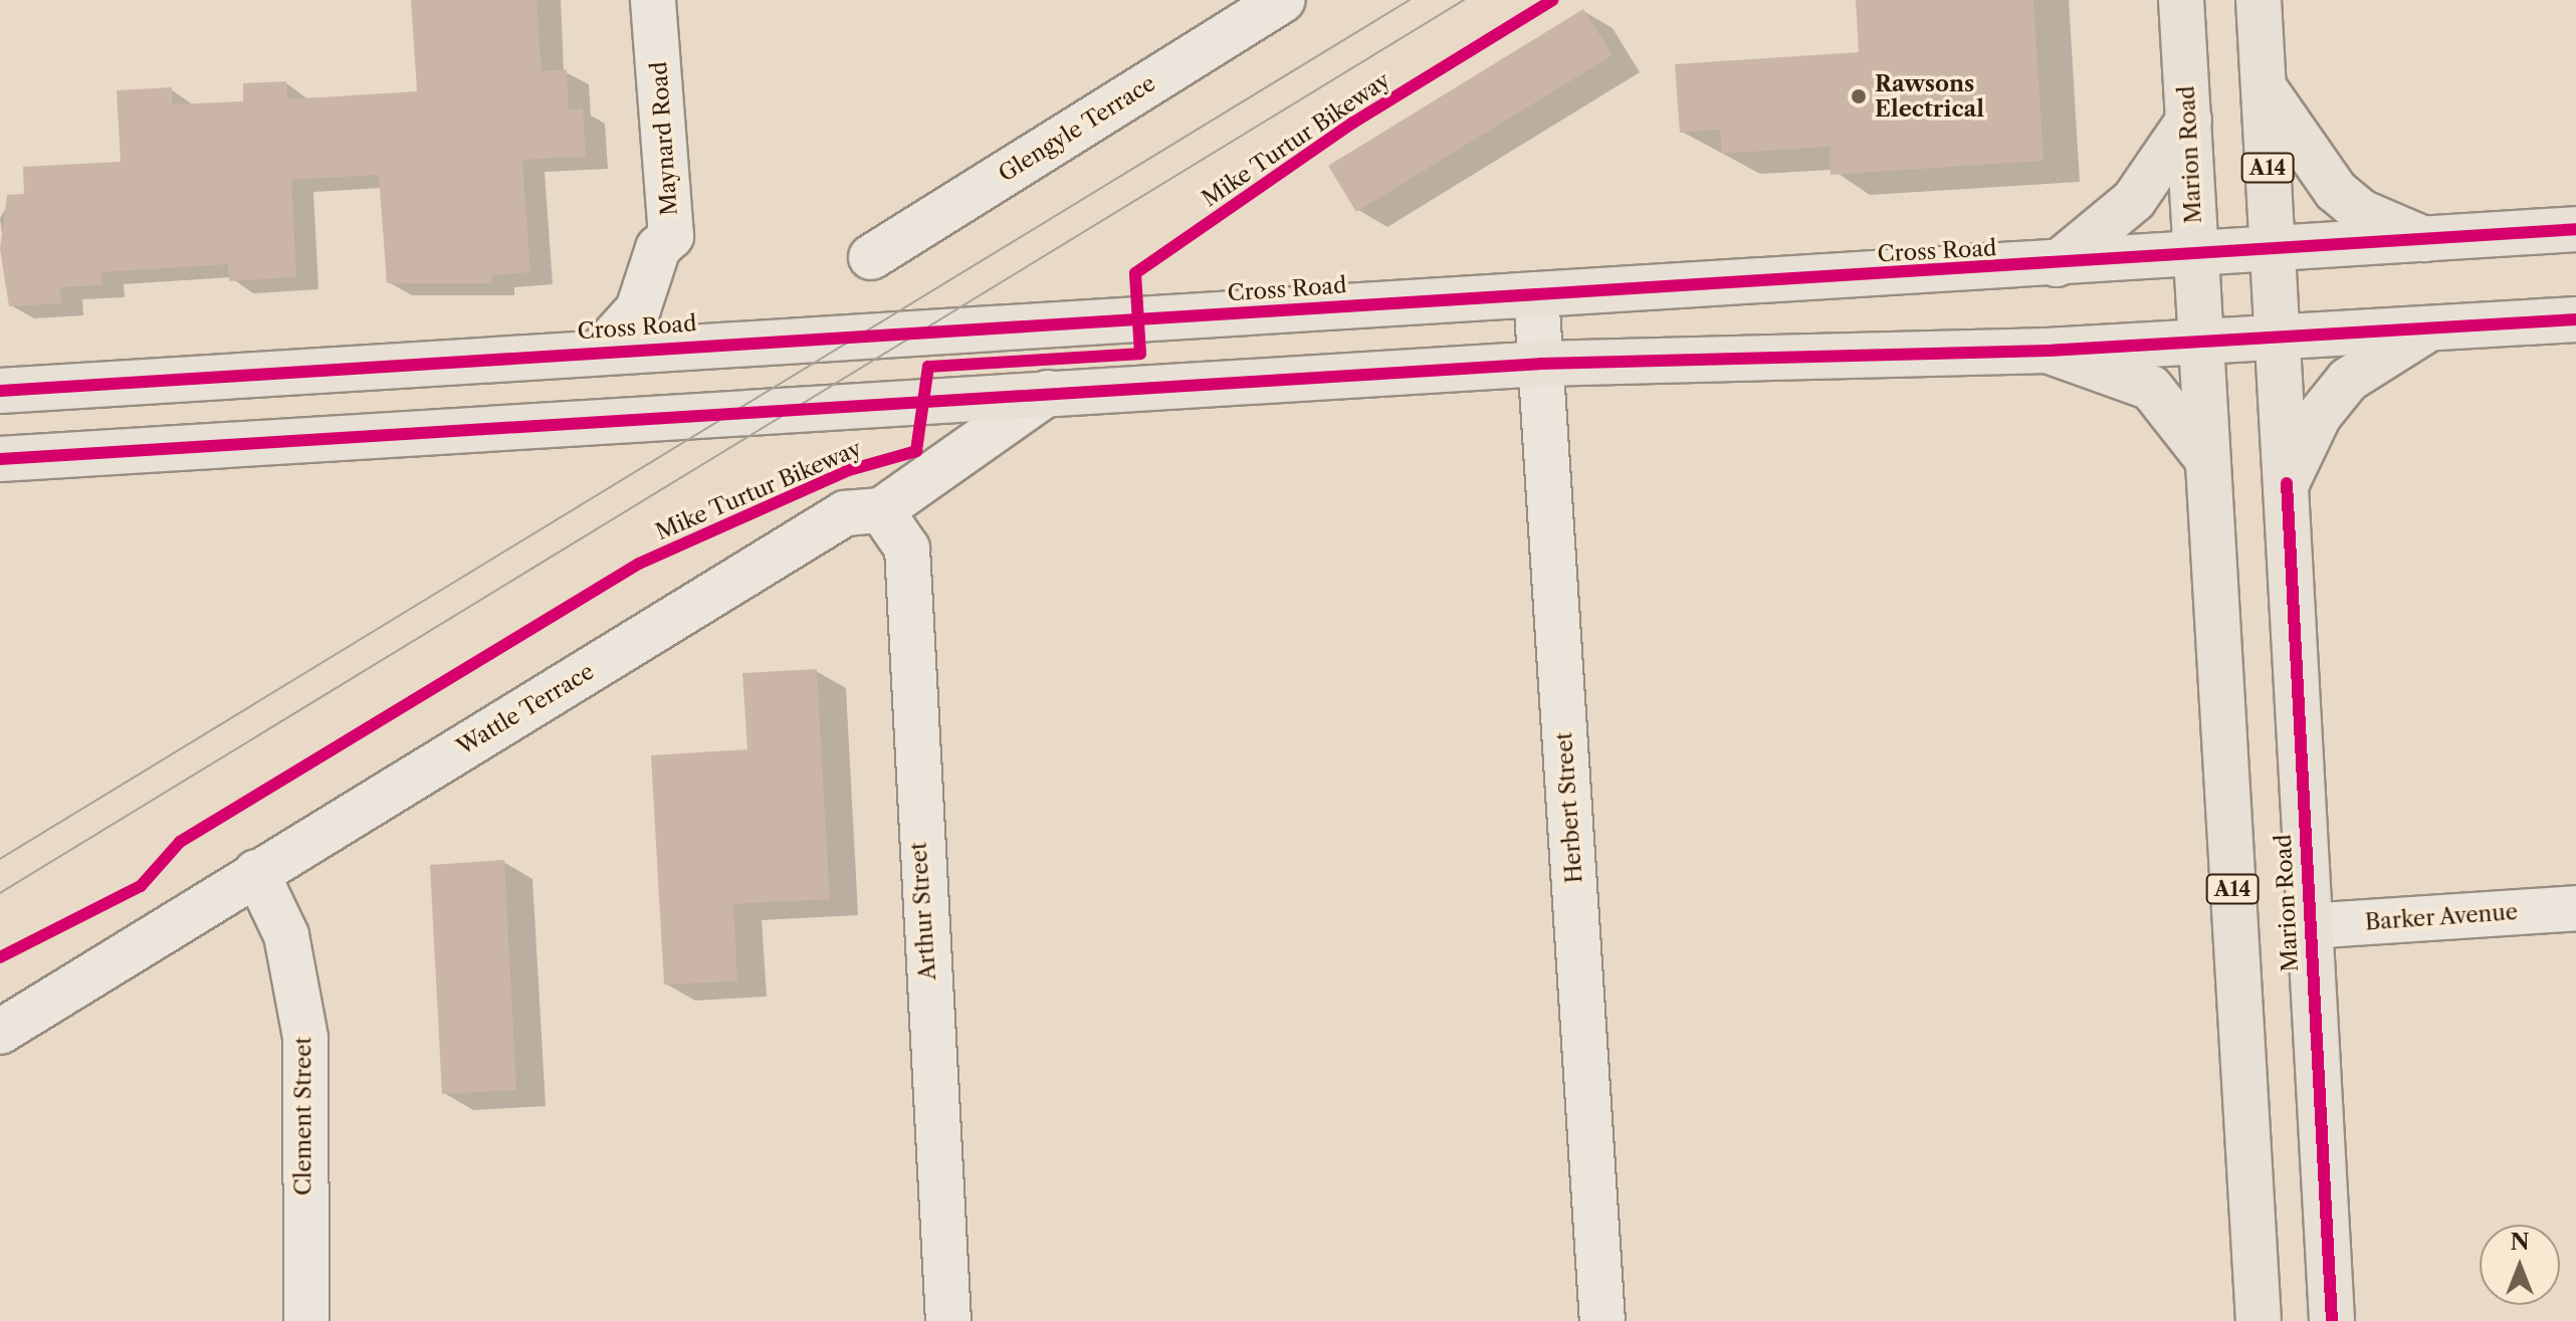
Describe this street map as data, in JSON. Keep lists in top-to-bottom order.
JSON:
{
  "streets": {
    "main road": ["Marion Road", "A14", "Cross Road"],
    "street": [
      "Glengyle Terrace",
      "Maynard Road",
      "Wattle Terrace",
      "Herbert Street",
      "Arthur Street",
      "Barker Avenue",
      "Clement Street"
    ],
    "cycle path": ["Mike Turtur Bikeway"]
  },
  "crossings": [
    ["Maynard Road", "Cross Road"],
    ["Marion Road", "Cross Road"],
    ["Marion Road", "Barker Avenue"],
    ["Cross Road", "Herbert Street"],
    ["Wattle Terrace", "Arthur Street"],
    ["Wattle Terrace", "Clement Street"]
  ],
  "places": ["Rawsons Electrical"],
  "north": "top"
}
